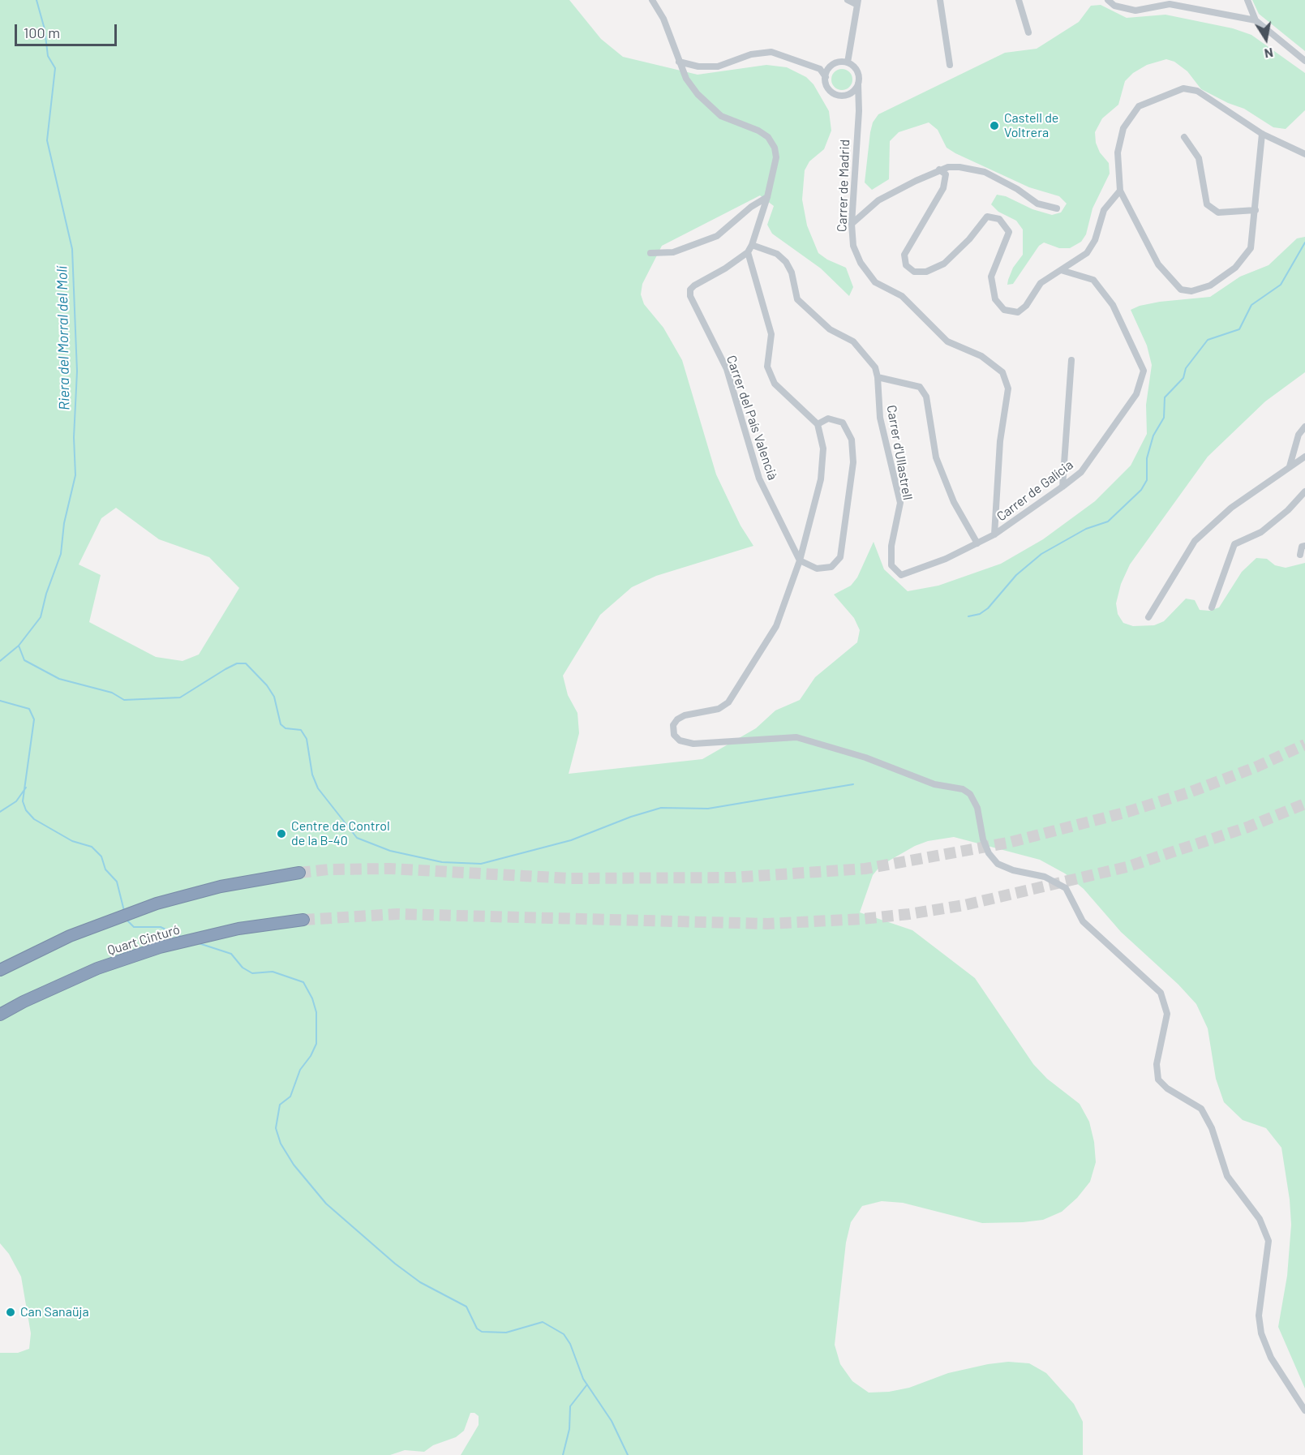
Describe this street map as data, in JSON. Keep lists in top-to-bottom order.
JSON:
{
  "streets": {
    "highway": ["Quart Cinturó"],
    "street": [
      "Carrer de Madrid",
      "Carrer del País Valencià",
      "Carrer d'Ullastrell",
      "Carrer de Galícia"
    ]
  },
  "crossings": [
    ["Carrer de Madrid", "Carrer de Galícia"],
    ["Carrer d'Ullastrell", "Carrer de Galícia"]
  ],
  "water": ["Riera del Morral del Molí"],
  "places": ["Castell de Voltrera", "Centre de Control de la B-40", "Can Sanaüja"],
  "scale_bar": "100 m",
  "north": "bottom"
}
